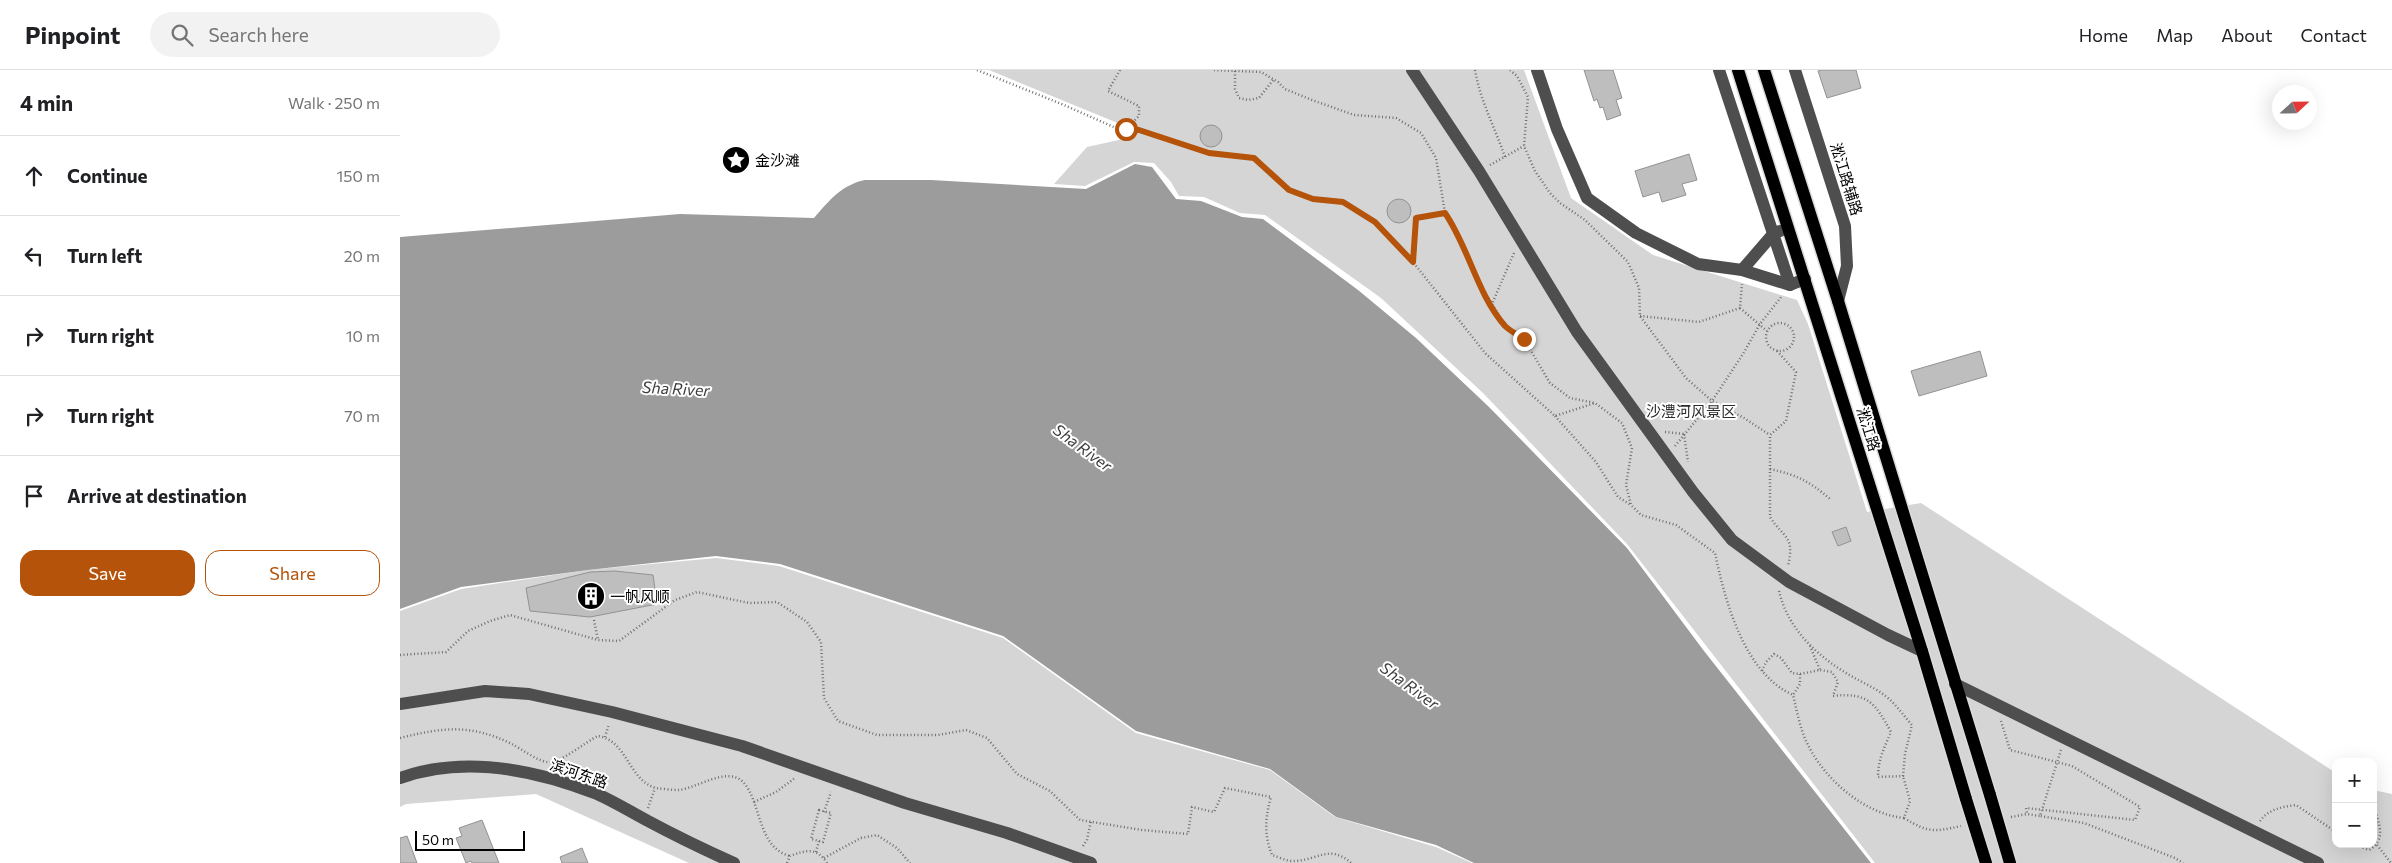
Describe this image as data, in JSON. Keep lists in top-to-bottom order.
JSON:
{
  "streets": {
    "main road": ["淞江路"],
    "street": ["淞江路辅路", "滨河东路"]
  },
  "crossings": [
    ["淞江路辅路", "淞江路"]
  ],
  "water": ["Sha River"],
  "parks": ["沙澧河风景区"],
  "places": {
    "place": ["金沙滩"],
    "building": ["一帆风顺"]
  },
  "scale_bar": "50 m",
  "north": "right",
  "page": {
    "header": "Pinpoint",
    "search": "Search here",
    "nav": [
      "Home",
      "Map",
      "About",
      "Contact"
    ],
    "heading": ["4 min", "Walk · 250 m"],
    "list": [
      ["Continue", "150 m"],
      ["Turn left", "20 m"],
      ["Turn right", "10 m"],
      ["Turn right", "70 m"],
      "Arrive at destination"
    ],
    "buttons": ["Save", "Share"],
    "map_buttons": ["+", "−"],
    "scale": "50 m"
  }
}
